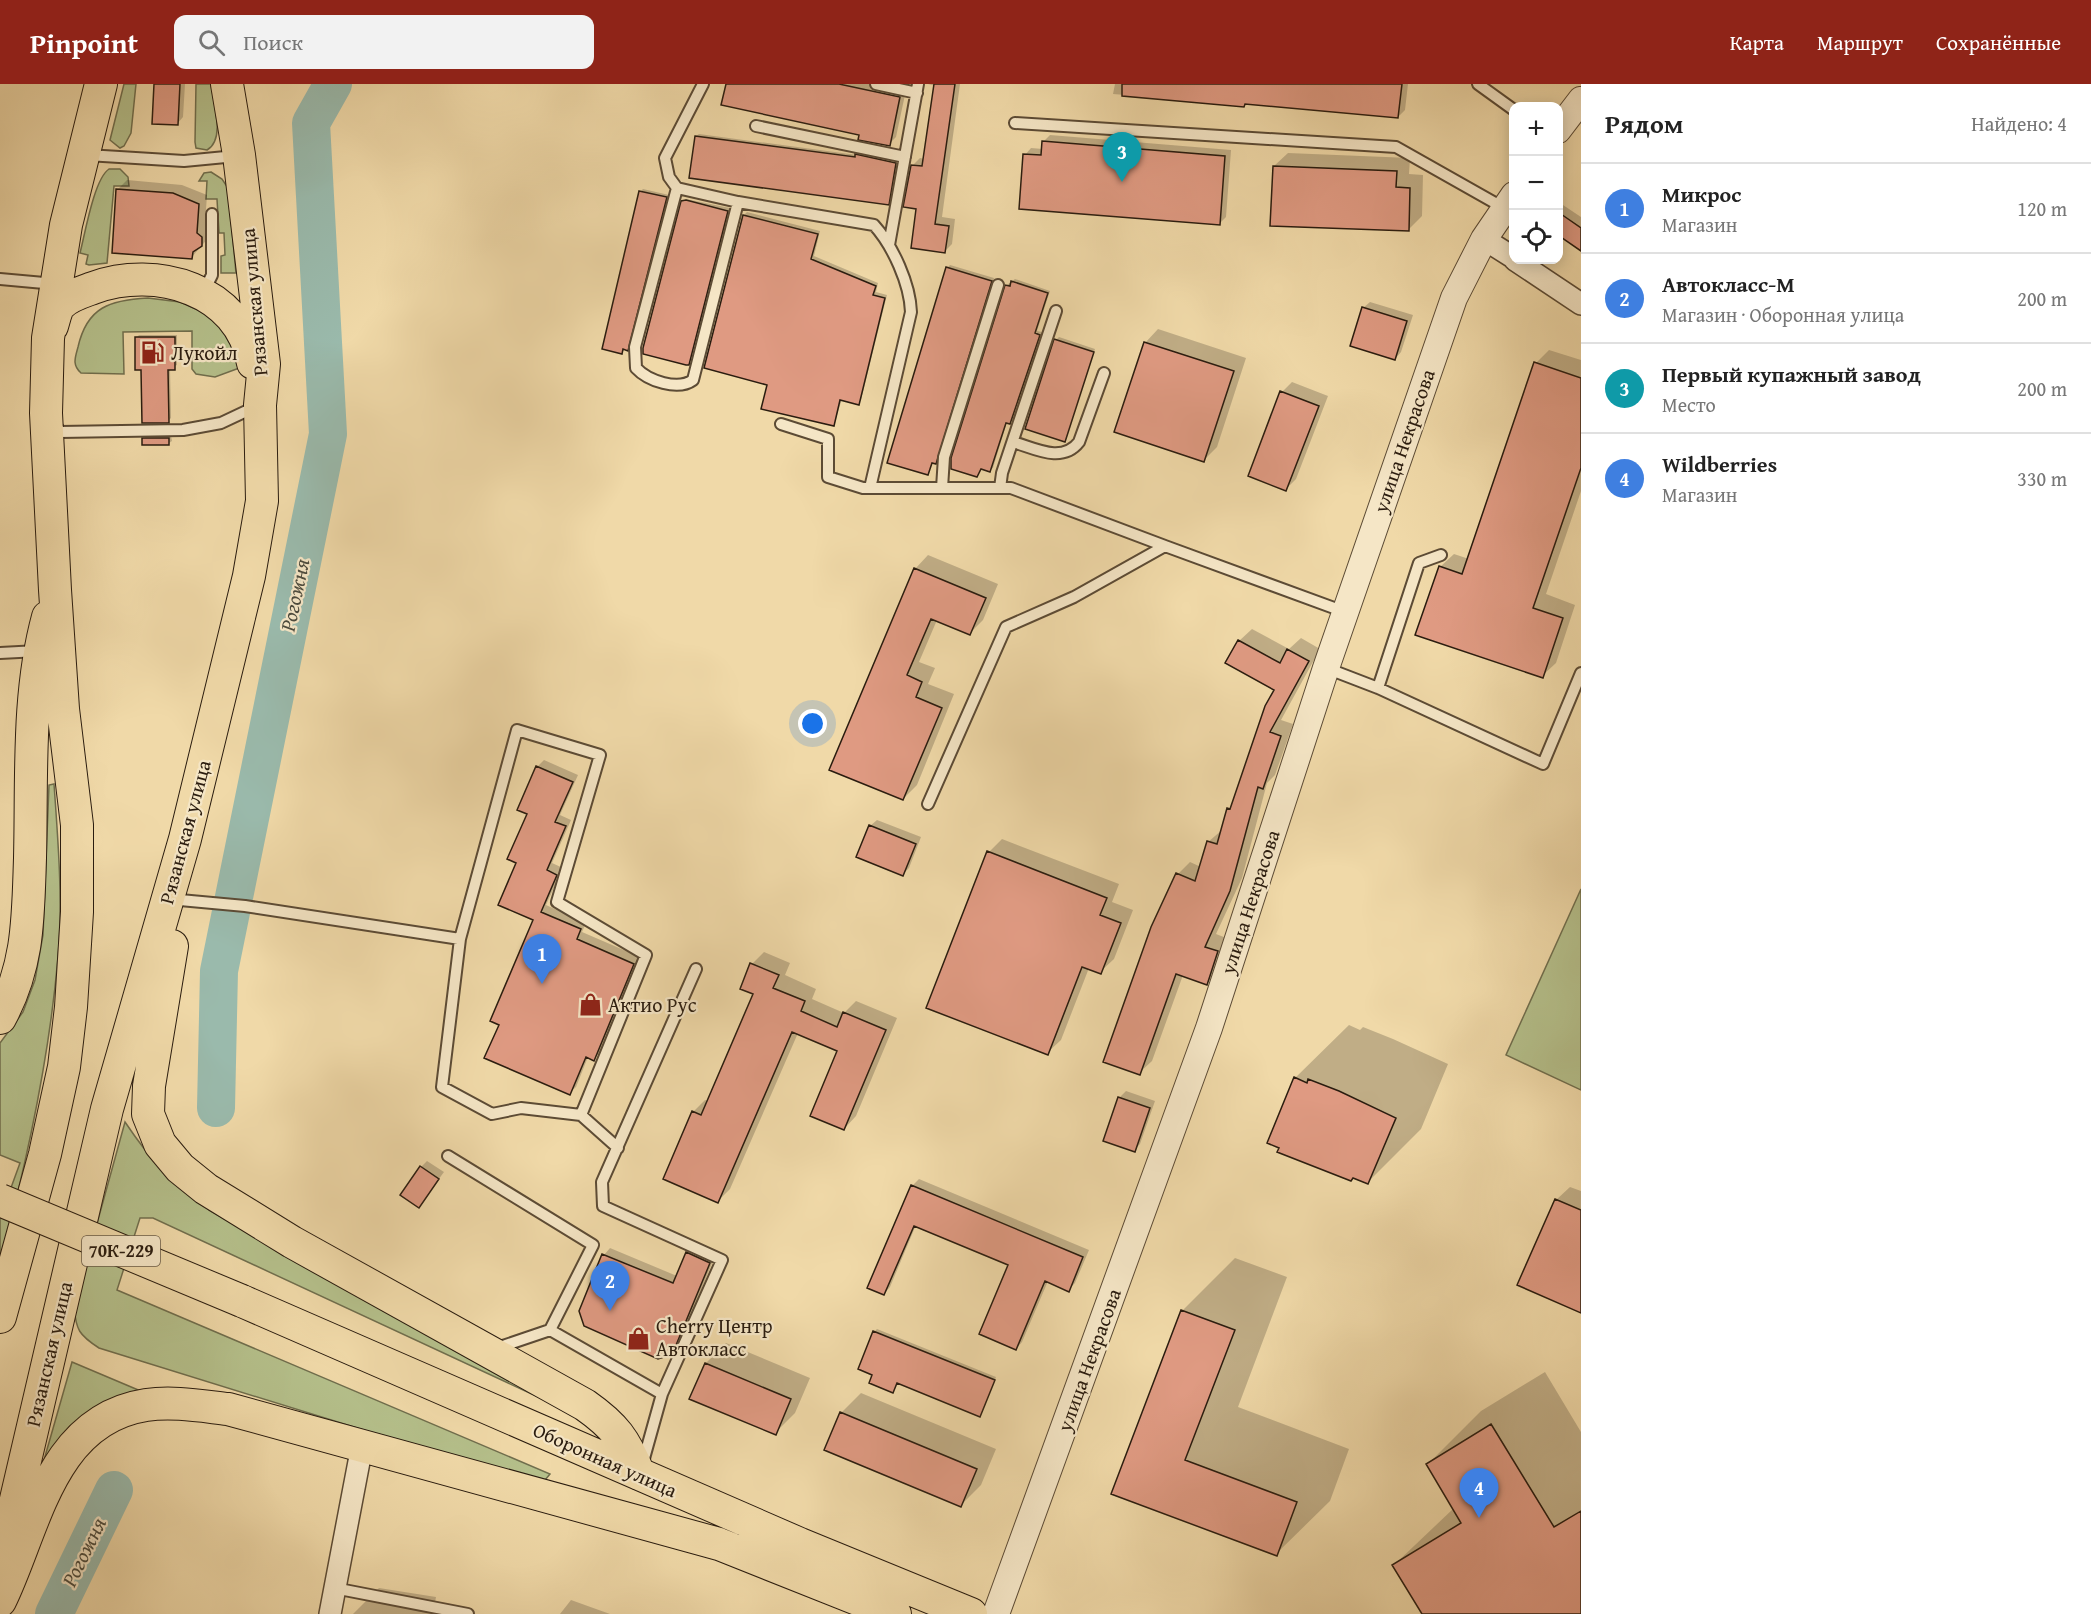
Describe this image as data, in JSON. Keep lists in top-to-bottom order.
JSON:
{
  "streets": {
    "main road": ["Рязанская улица", "70К-229", "Оборонная улица"],
    "street": ["улица Некрасова"]
  },
  "crossings": [
    ["улица Некрасова", "Оборонная улица"]
  ],
  "water": ["Рогожня"],
  "places": {
    "fuel station": ["Лукойл"],
    "shop": ["Актио Рус", "Cherry Центр Автокласс"]
  },
  "page": {
    "header": "Pinpoint",
    "search": "Поиск",
    "nav": ["Карта", "Маршрут", "Сохранённые"],
    "heading": ["Рядом", "Найдено: 4"],
    "map_buttons": ["+", "−"],
    "pins": [
      "3",
      "1",
      "2",
      "4"
    ],
    "list": [
      {
        "mark": "1",
        "name": "Микрос",
        "note": "Магазин",
        "value": "120 m"
      },
      {
        "mark": "2",
        "name": "Автокласс-М",
        "note": "Магазин · Оборонная улица",
        "value": "200 m"
      },
      {
        "mark": "3",
        "name": "Первый купажный завод",
        "note": "Место",
        "value": "200 m"
      },
      {
        "mark": "4",
        "name": "Wildberries",
        "note": "Магазин",
        "value": "330 m"
      }
    ]
  }
}
